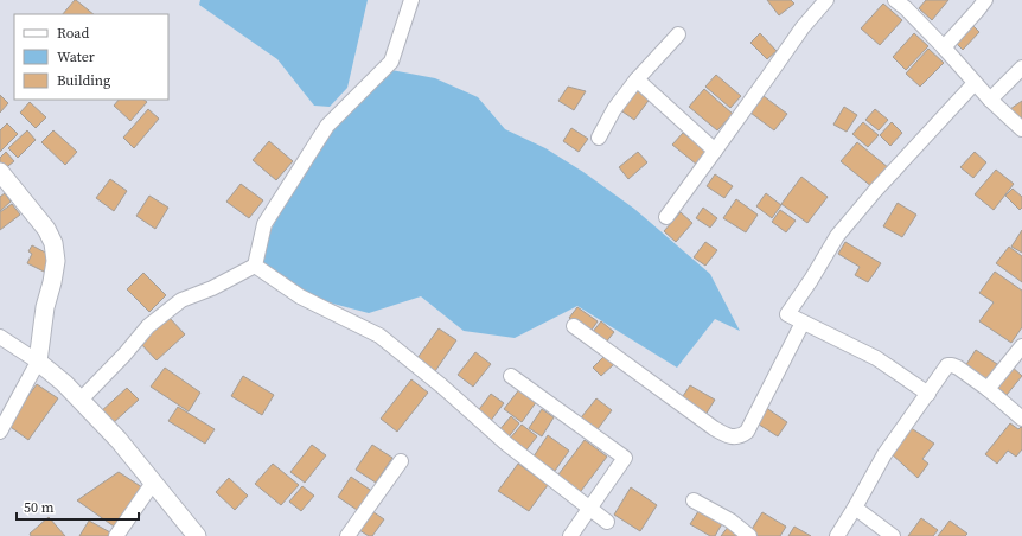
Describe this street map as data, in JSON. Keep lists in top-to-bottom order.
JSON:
{
  "legend": ["Road", "Water", "Building"],
  "scale_bar": "50 m"
}
